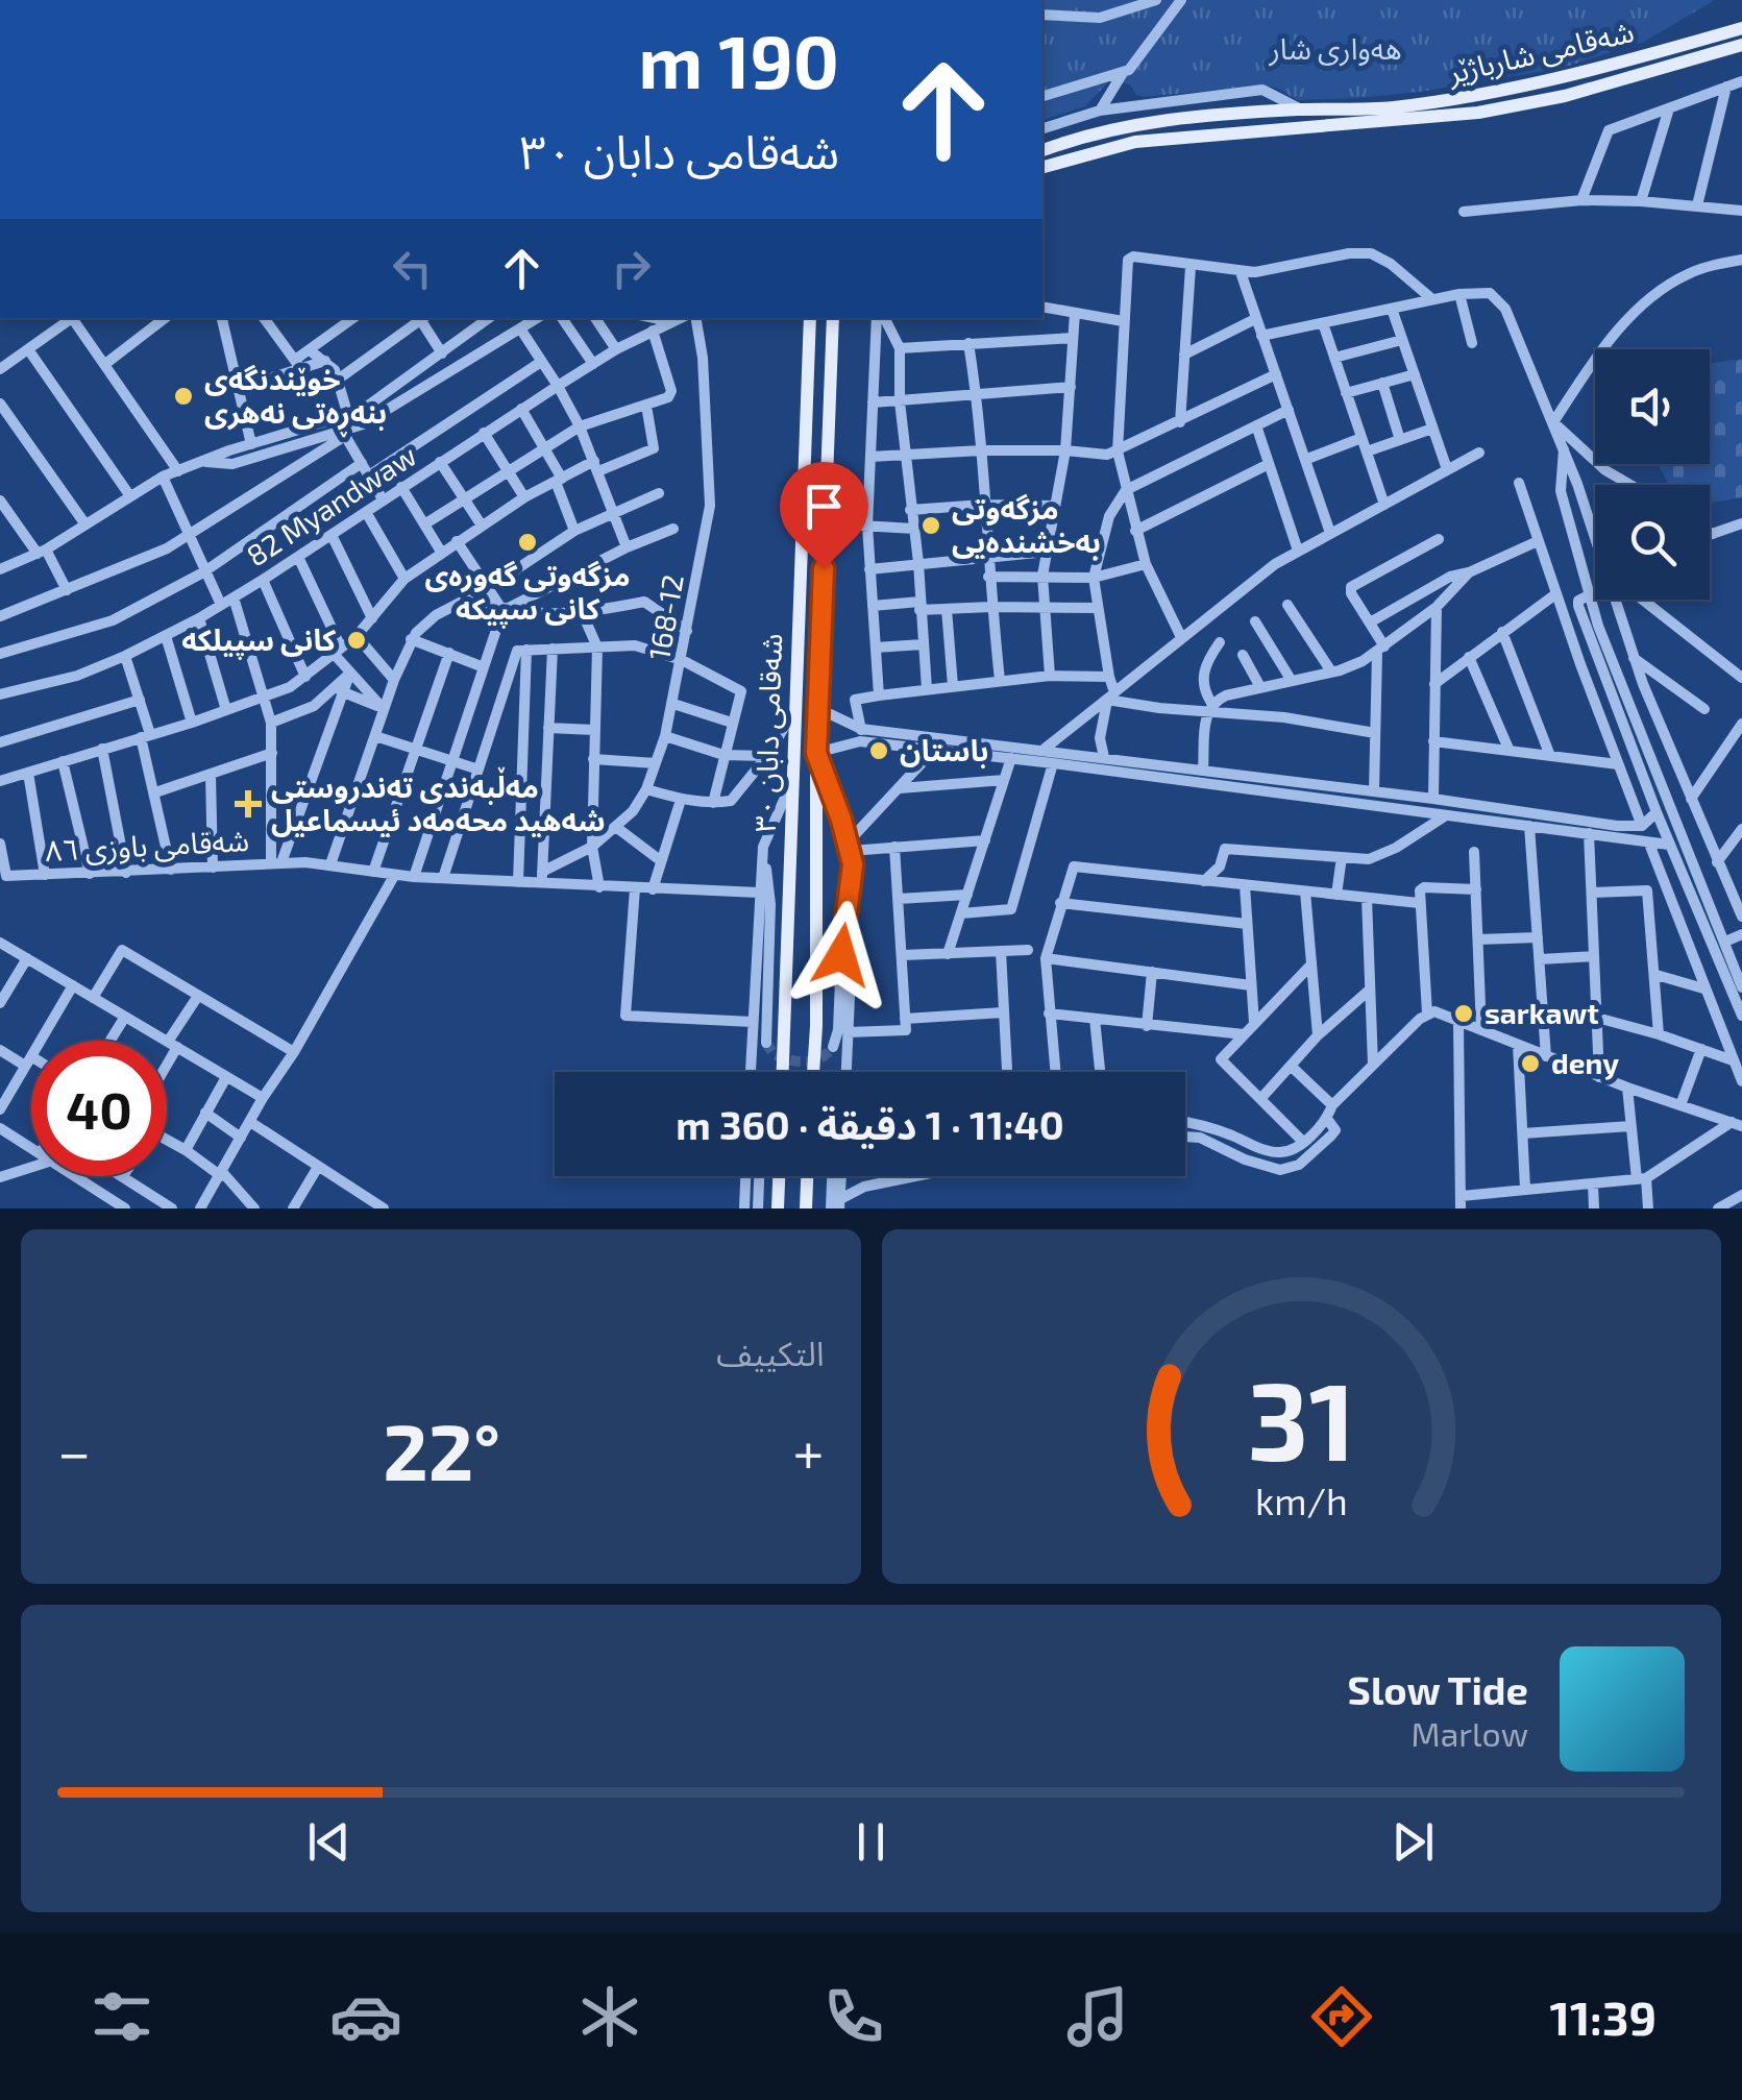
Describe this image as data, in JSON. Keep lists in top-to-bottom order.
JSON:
{
  "streets": {
    "main road": ["شەقامی شارباژێر", "شەقامی دابان ٣٠"],
    "street": ["82 Myandwaw", "168-12", "شەقامی باوزی ٨٦"]
  },
  "crossings": [
    ["168-12", "شەقامی باوزی ٨٦"]
  ],
  "parks": ["هەواری شار"],
  "places": {
    "other": [
      "خوێندنگەی بنەڕەتی نەهری",
      "مزگەوتی بەخشندەیی",
      "مزگەوتی گەورەی کانی سپیکە",
      "کانی سپیلکە",
      "باستان",
      "sarkawt",
      "deny"
    ],
    "health": ["مەڵبەندی تەندروستی شەهید محەمەد ئیسماعیل"]
  },
  "page": {
    "turn": ["190 m", "شەقامی دابان ٣٠"],
    "limit": "40",
    "trip": "11:40 · 1 دقيقة · 360 m",
    "tile": "التكييف",
    "heat": ["−", "22°", "+"],
    "song": ["Slow Tide", "Marlow"],
    "tabs": "11:39",
    "gauge": ["31", "km/h"]
  }
}
